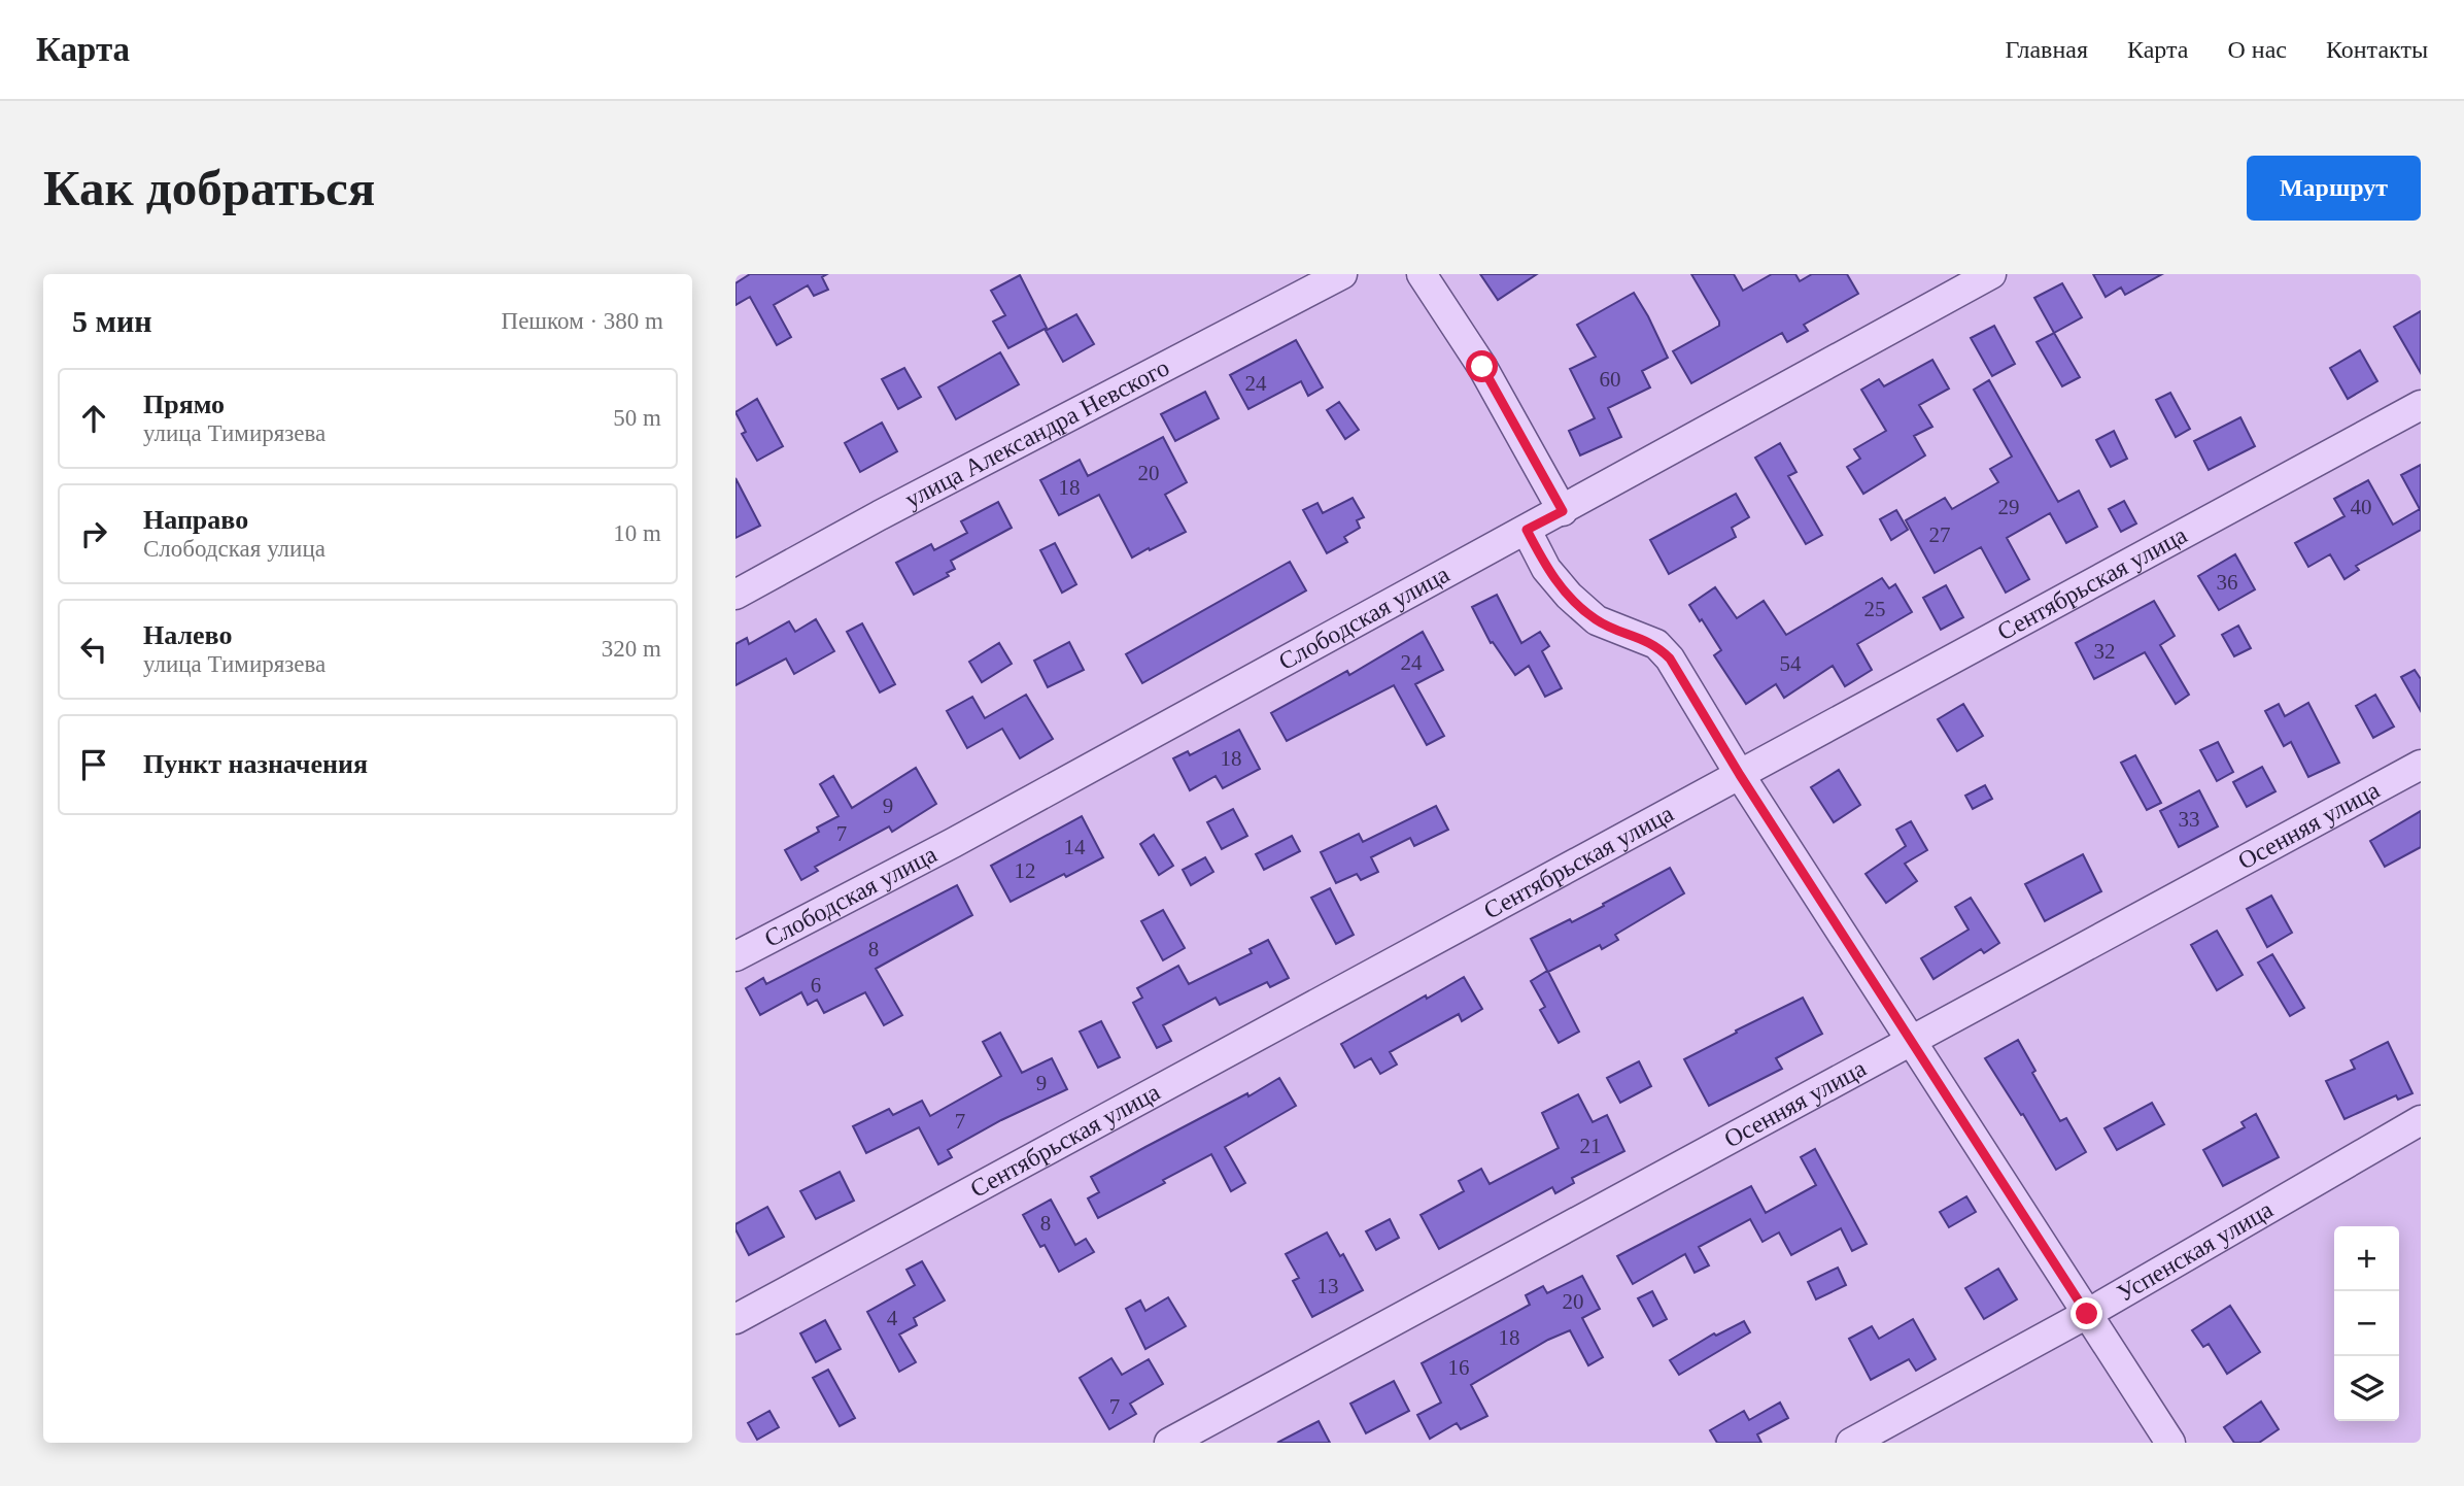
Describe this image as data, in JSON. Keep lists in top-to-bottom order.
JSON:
{
  "streets": {
    "street": [
      "улица Александра Невского",
      "Сентябрьская улица",
      "Слободская улица",
      "Осенняя улица",
      "Успенская улица"
    ]
  },
  "house_numbers": [
    "60",
    "24",
    "20",
    "18",
    "29",
    "40",
    "27",
    "36",
    "25",
    "32",
    "24",
    "54",
    "18",
    "9",
    "33",
    "7",
    "14",
    "12",
    "8",
    "6",
    "9",
    "7",
    "21",
    "8",
    "13",
    "20",
    "4",
    "18",
    "16",
    "7"
  ],
  "page": {
    "header": "Карта",
    "nav": [
      "Главная",
      "Карта",
      "О нас",
      "Контакты"
    ],
    "buttons": "Маршрут",
    "title": "Как добраться",
    "heading": ["5 мин", "Пешком · 380 m"],
    "list": [
      ["Прямо", "улица Тимирязева", "50 m"],
      ["Направо", "Слободская улица", "10 m"],
      ["Налево", "улица Тимирязева", "320 m"],
      "Пункт назначения"
    ],
    "map_buttons": ["+", "−"]
  }
}
